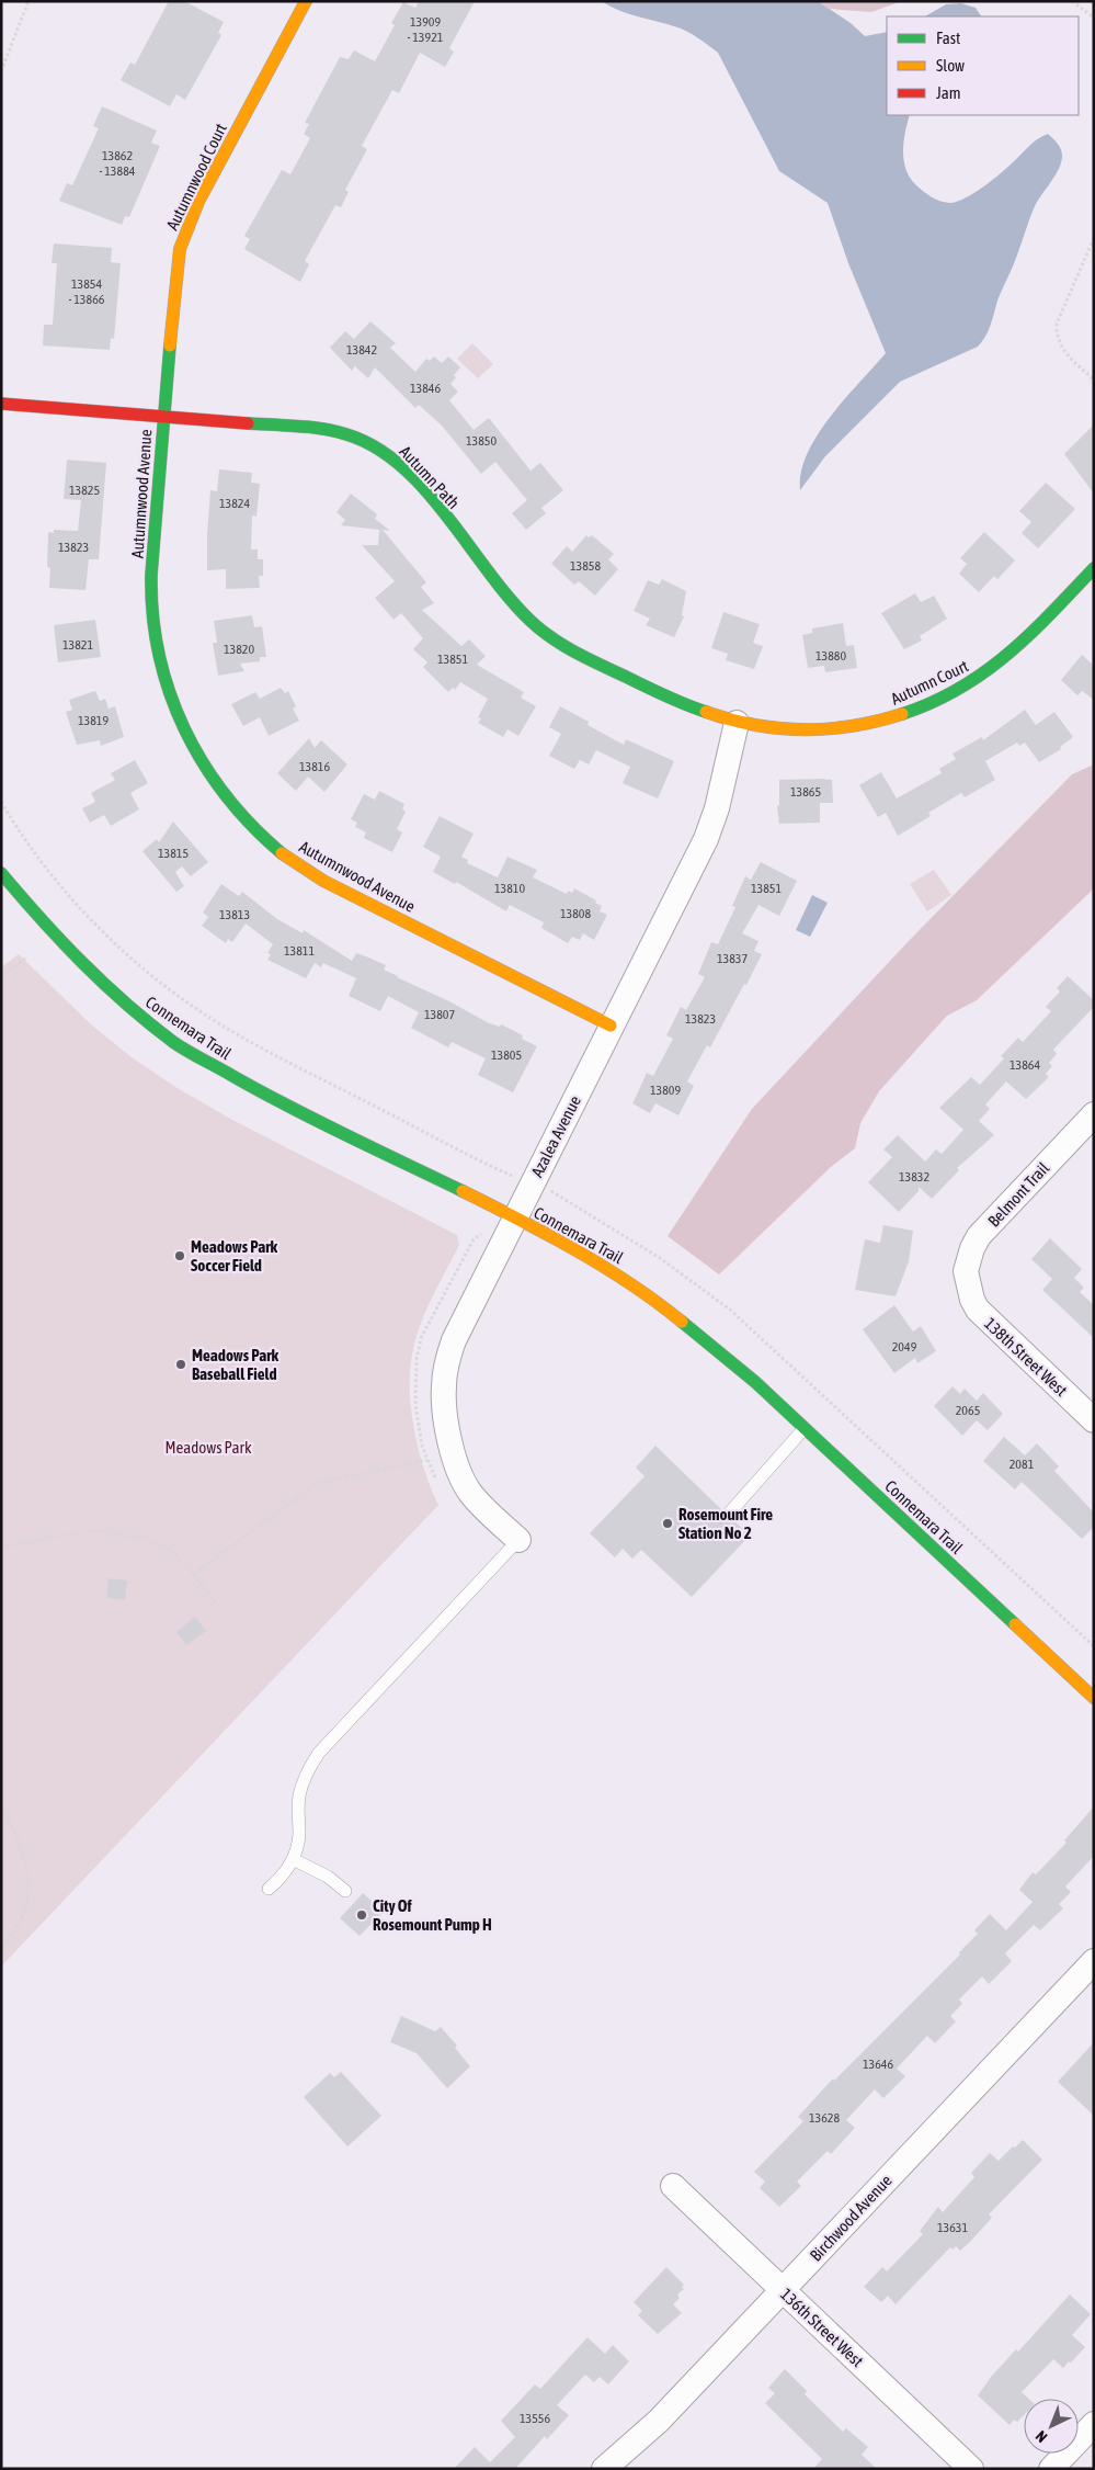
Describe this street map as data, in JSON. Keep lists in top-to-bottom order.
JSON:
{
  "streets": {
    "street": [
      "Autumnwood Court",
      "Autumn Path",
      "Autumnwood Avenue",
      "Autumn Court",
      "Connemara Trail",
      "Azalea Avenue",
      "Belmont Trail",
      "138th Street West",
      "Birchwood Avenue",
      "136th Street West"
    ]
  },
  "crossings": [
    ["Autumnwood Court", "Autumn Path"],
    ["Autumnwood Court", "Autumnwood Avenue"],
    ["Autumn Path", "Autumnwood Avenue"],
    ["Autumn Path", "Autumn Court"],
    ["Autumn Path", "Azalea Avenue"],
    ["Autumnwood Avenue", "Azalea Avenue"],
    ["Autumn Court", "Azalea Avenue"],
    ["Connemara Trail", "Azalea Avenue"],
    ["Belmont Trail", "138th Street West"],
    ["Birchwood Avenue", "136th Street West"]
  ],
  "parks": ["Meadows Park"],
  "places": [
    "Meadows Park Soccer Field",
    "Meadows Park Baseball Field",
    "Rosemount Fire Station No 2",
    "City Of Rosemount Pump H"
  ],
  "house_numbers": [
    "13909 - 13921",
    "13862 - 13884",
    "13854 - 13866",
    "13842",
    "13846",
    "13850",
    "13825",
    "13824",
    "13823",
    "13858",
    "13821",
    "13820",
    "13880",
    "13851",
    "13819",
    "13816",
    "13865",
    "13815",
    "13810",
    "13851",
    "13808",
    "13813",
    "13811",
    "13837",
    "13807",
    "13823",
    "13805",
    "13864",
    "13809",
    "13832",
    "2049",
    "2065",
    "2081",
    "13646",
    "13628",
    "13631",
    "13556"
  ],
  "legend": ["Fast", "Slow", "Jam"],
  "north": "bottom left"
}
